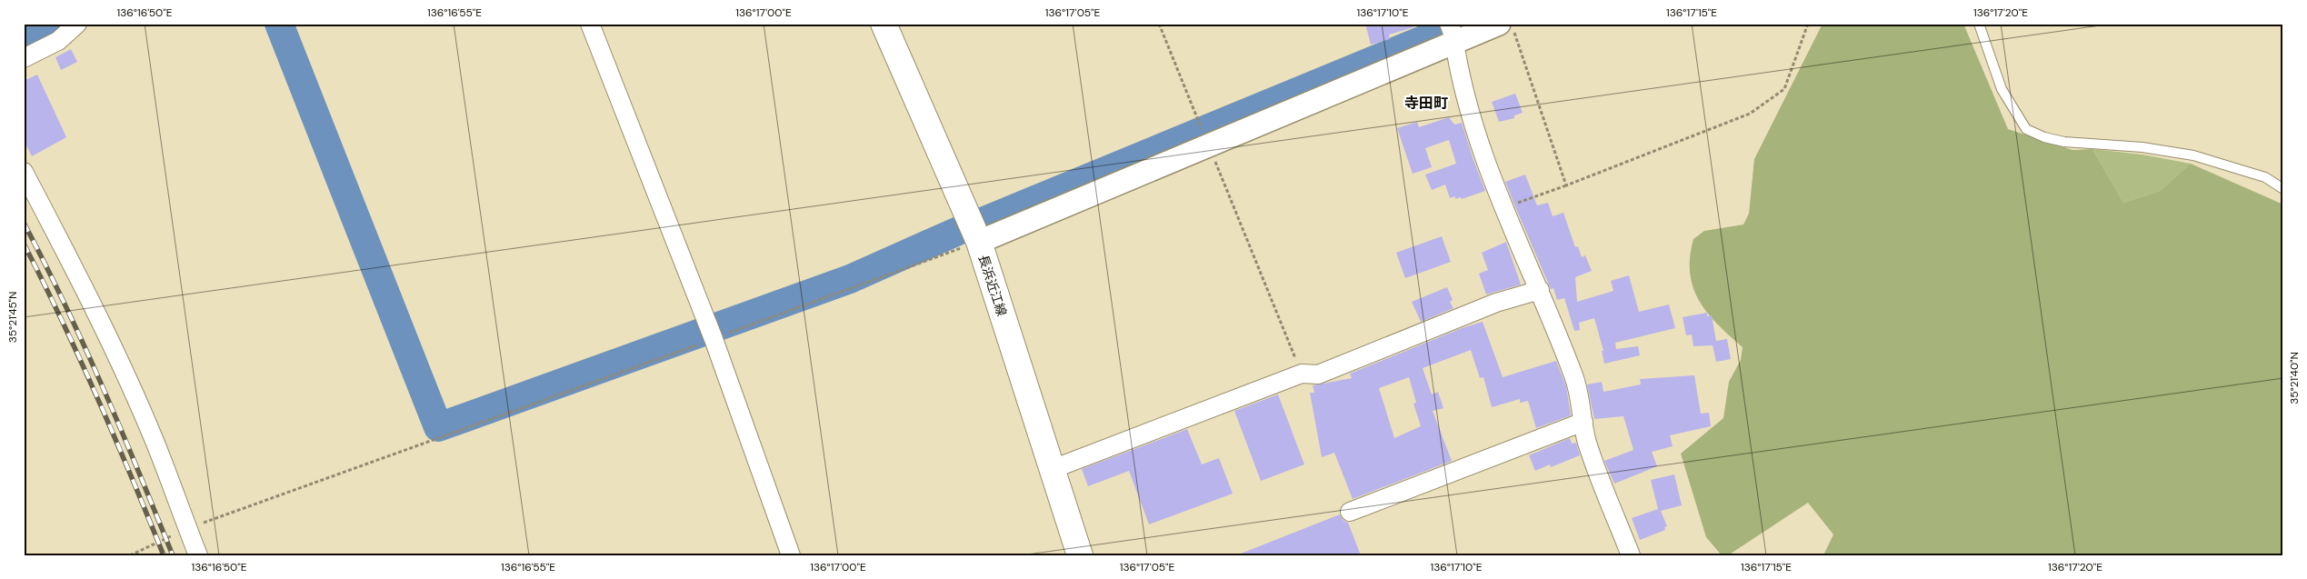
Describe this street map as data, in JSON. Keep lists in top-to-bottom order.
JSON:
{
  "streets": {
    "main road": ["長浜近江線"]
  },
  "districts": ["寺田町"],
  "coordinates": [
    "136°16'50\"E",
    "136°16'55\"E",
    "136°17'00\"E",
    "136°17'05\"E",
    "136°17'10\"E",
    "136°17'15\"E",
    "136°17'20\"E",
    "35°21'45\"N",
    "35°21'40\"N"
  ]
}
